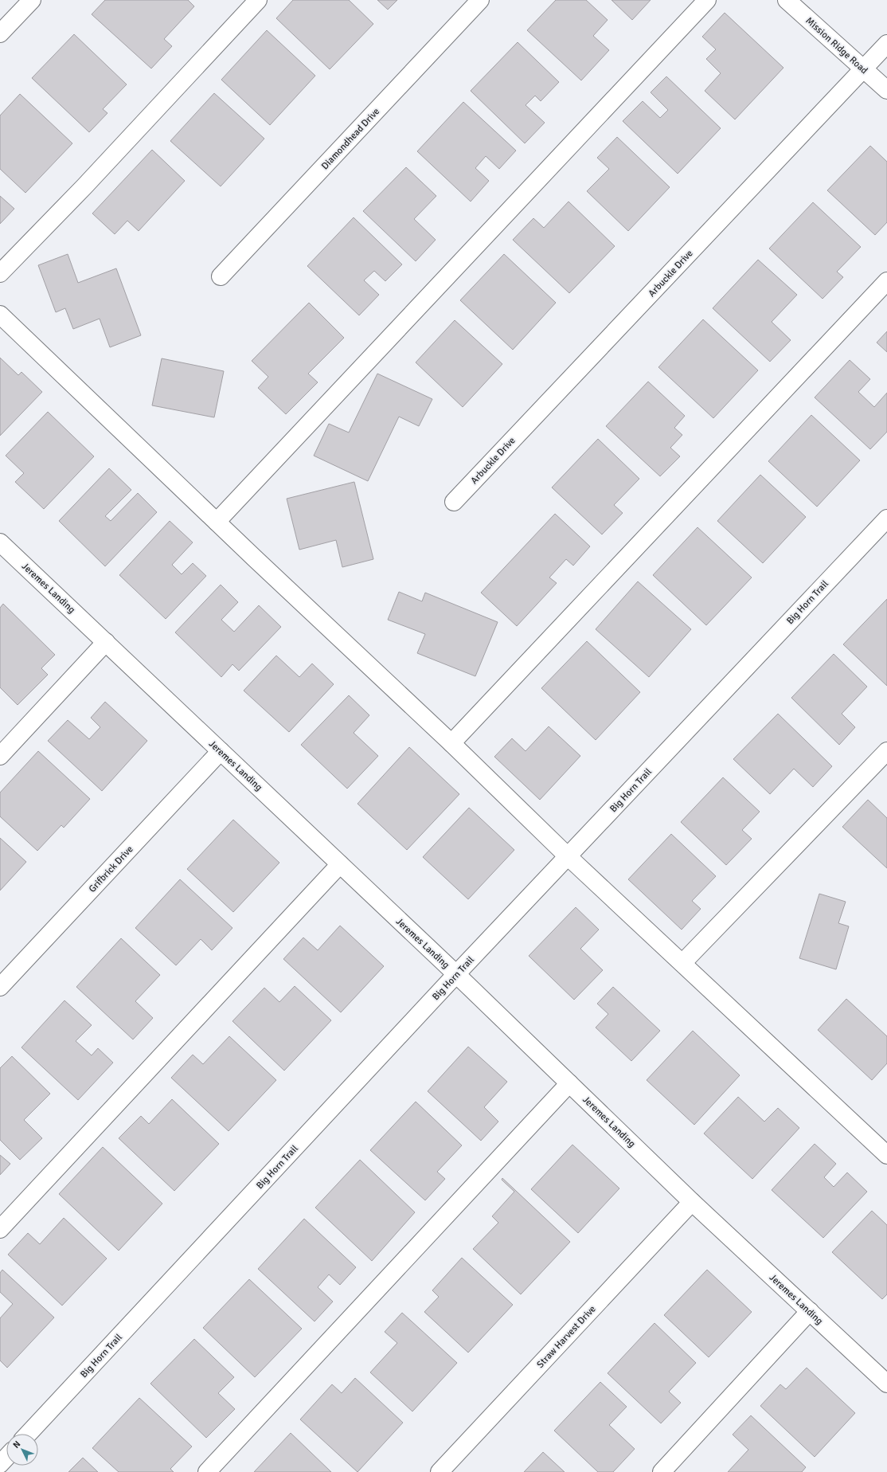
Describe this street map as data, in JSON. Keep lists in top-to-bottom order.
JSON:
{
  "streets": {
    "street": [
      "Mission Ridge Road",
      "Diamondhead Drive",
      "Arbuckle Drive",
      "Jeremes Landing",
      "Big Horn Trail",
      "Grifbrick Drive",
      "Straw Harvest Drive"
    ]
  },
  "crossings": [
    ["Mission Ridge Road", "Arbuckle Drive"],
    ["Jeremes Landing", "Big Horn Trail"],
    ["Jeremes Landing", "Grifbrick Drive"],
    ["Jeremes Landing", "Straw Harvest Drive"]
  ],
  "north": "top left"
}
